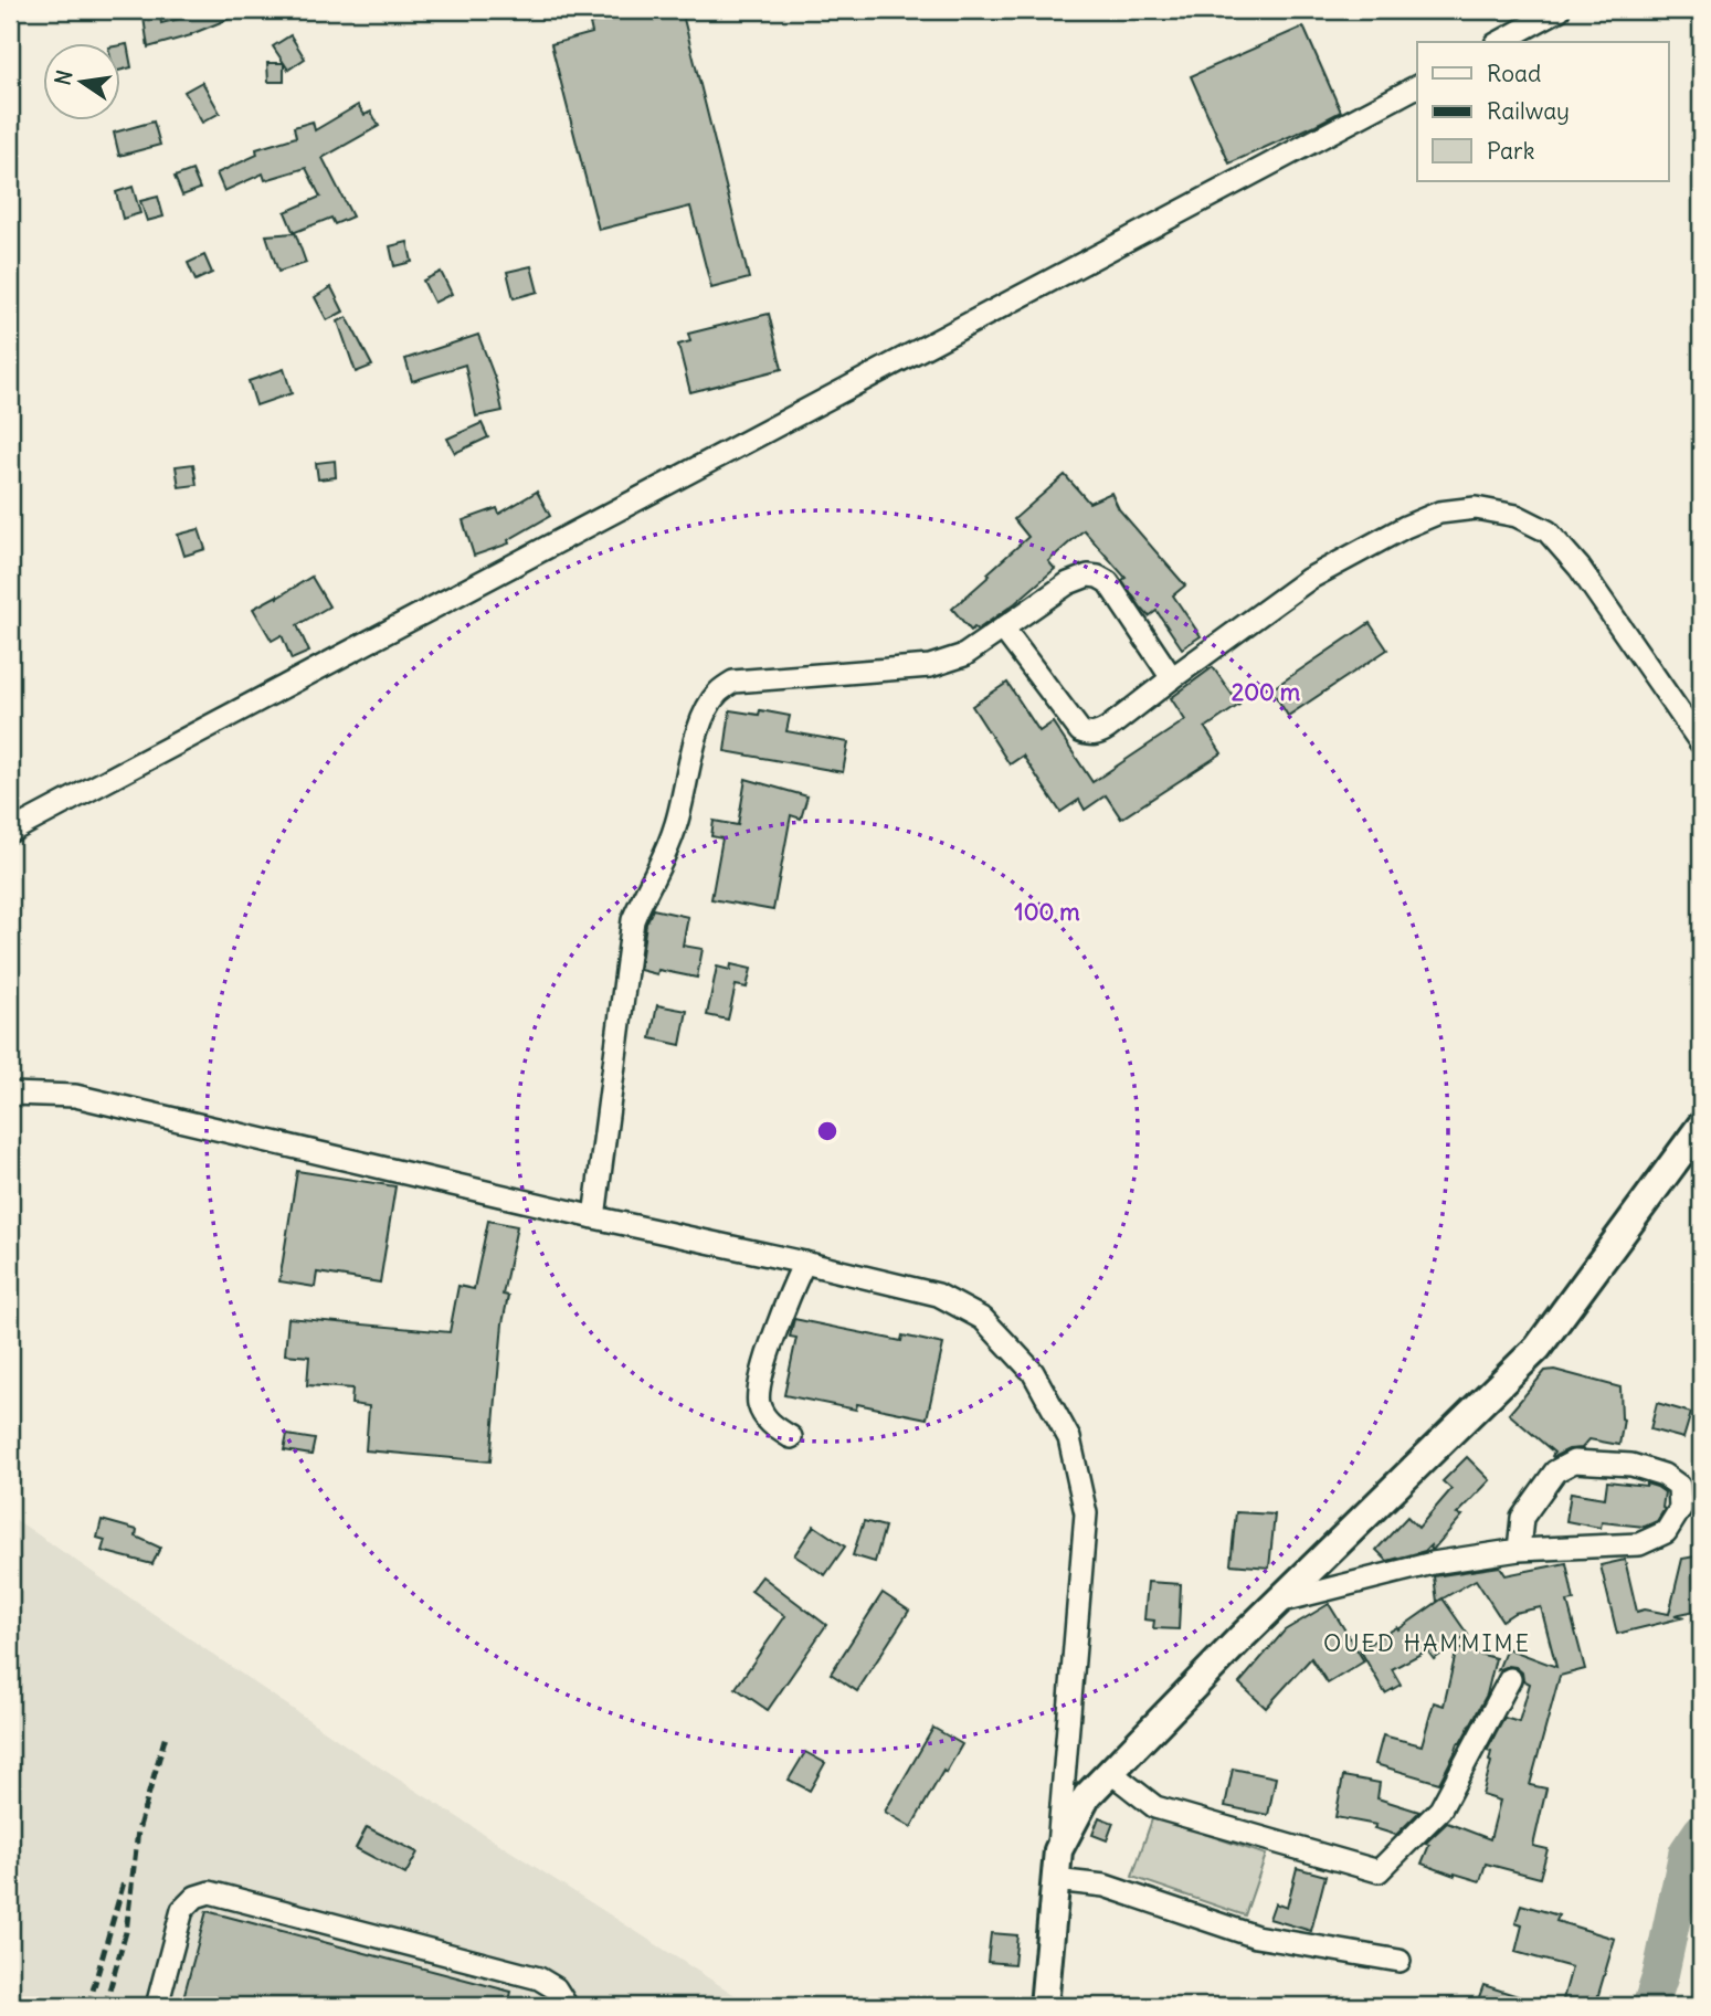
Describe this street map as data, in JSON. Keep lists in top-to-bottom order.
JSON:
{
  "districts": ["OUED HAMMIME"],
  "legend": ["Road", "Railway", "Park"],
  "north": "left",
  "rings": ["200 m", "100 m"]
}
